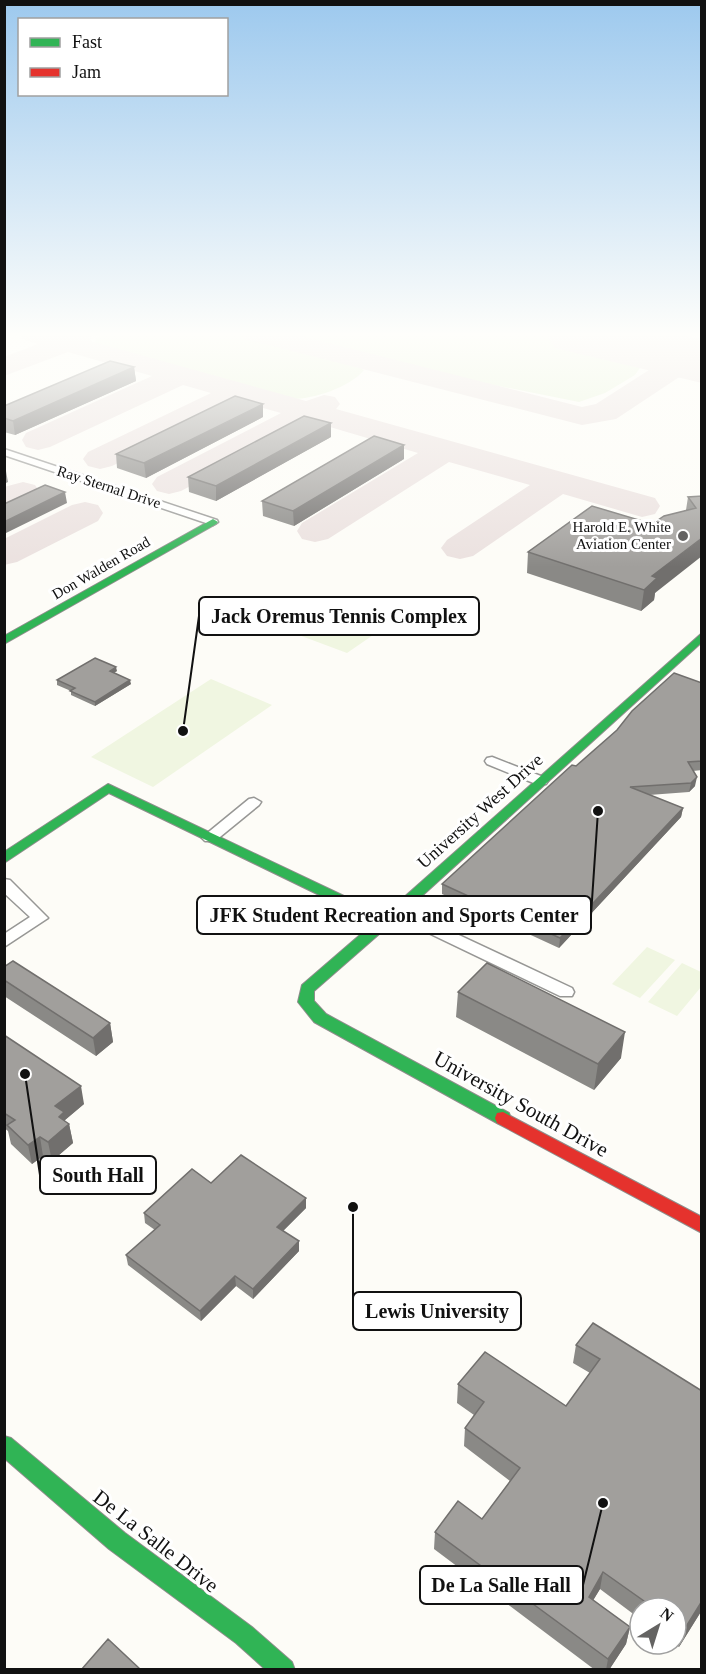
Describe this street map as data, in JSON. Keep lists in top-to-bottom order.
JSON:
{
  "streets": {
    "street": [
      "Ray Sternal Drive",
      "Don Walden Road",
      "University West Drive",
      "University South Drive",
      "De La Salle Drive"
    ]
  },
  "crossings": [
    ["Ray Sternal Drive", "Don Walden Road"],
    ["University West Drive", "University South Drive"]
  ],
  "places": [
    "Harold E. White Aviation Center",
    "Jack Oremus Tennis Complex",
    "JFK Student Recreation and Sports Center",
    "South Hall",
    "Lewis University",
    "De La Salle Hall"
  ],
  "legend": ["Fast", "Jam"],
  "north": "top right"
}
